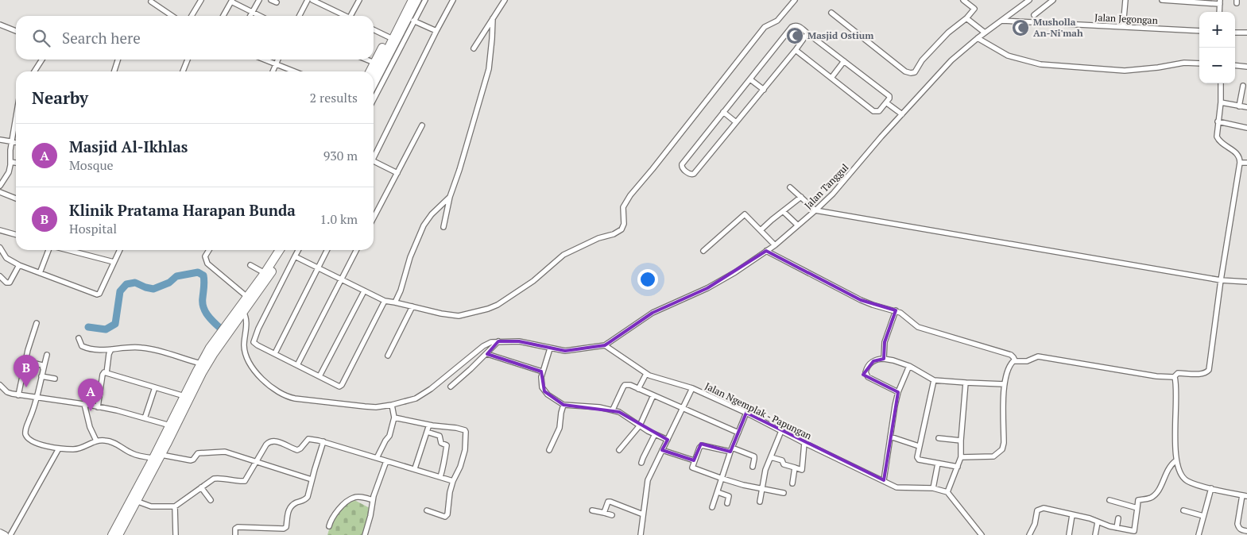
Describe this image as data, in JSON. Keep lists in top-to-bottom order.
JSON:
{
  "streets": {
    "street": ["Jalan Jegongan", "Jalan Tanggul", "Jalan Ngemplak - Papungan"]
  },
  "crossings": [
    ["Jalan Jegongan", "Jalan Tanggul"],
    ["Jalan Tanggul", "Jalan Ngemplak - Papungan"]
  ],
  "places": {
    "mosque": ["Musholla An-Ni'mah", "Masjid Ostium"]
  },
  "page": {
    "map_buttons": ["+", "−"],
    "search": "Search here",
    "heading": ["Nearby", "2 results"],
    "list": [
      {
        "mark": "A",
        "name": "Masjid Al-Ikhlas",
        "note": "Mosque",
        "value": "930 m"
      },
      {
        "mark": "B",
        "name": "Klinik Pratama Harapan Bunda",
        "note": "Hospital",
        "value": "1.0 km"
      }
    ],
    "pins": ["B", "A"]
  }
}
